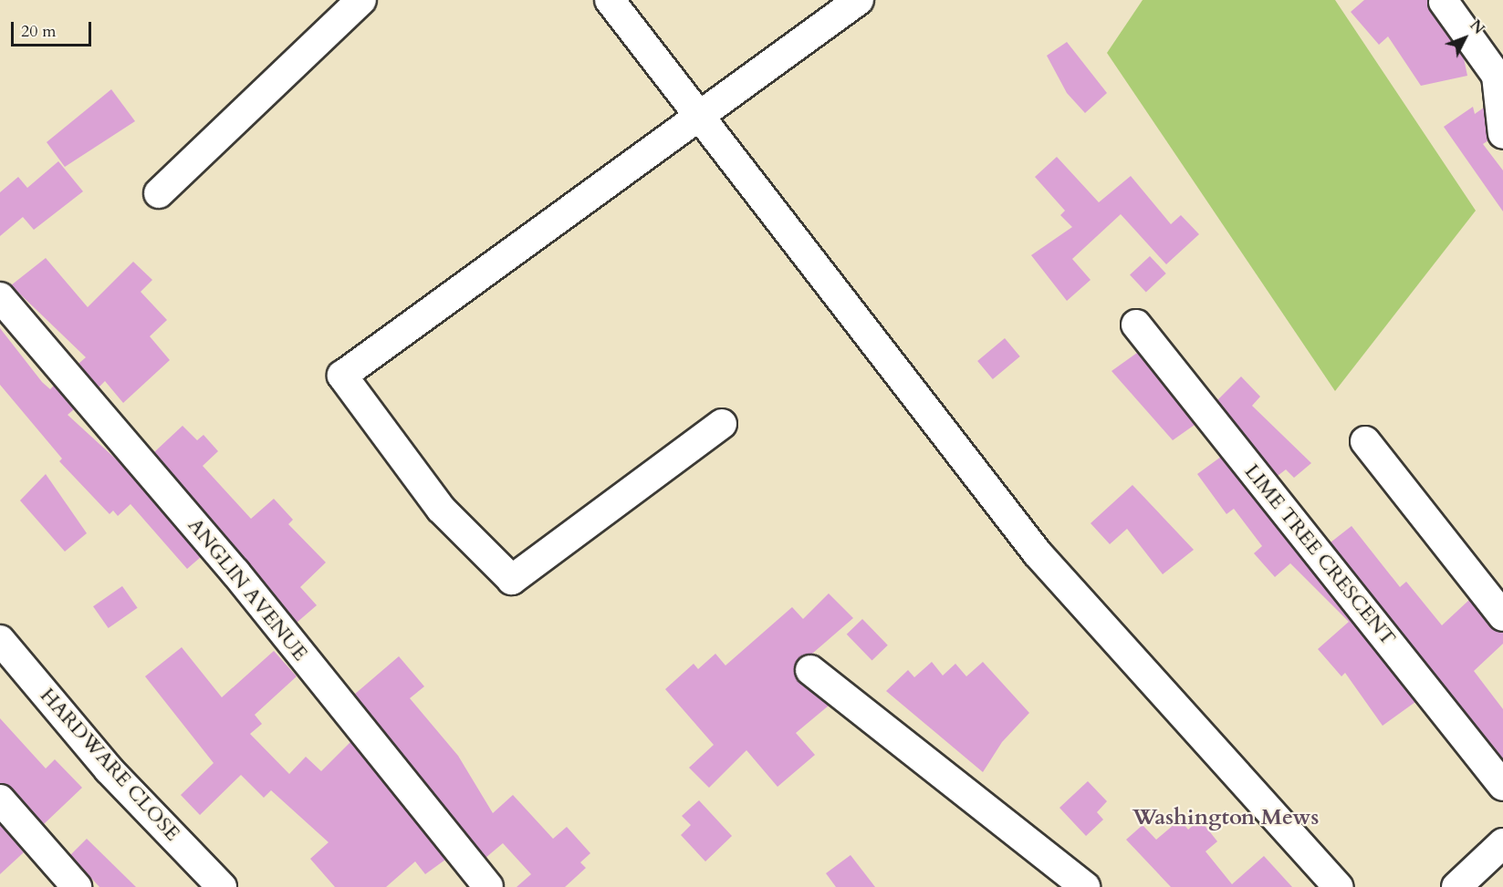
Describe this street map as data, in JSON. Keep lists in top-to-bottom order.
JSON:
{
  "streets": {
    "street": ["LIME TREE CRESCENT", "ANGLIN AVENUE", "HARDWARE CLOSE"]
  },
  "districts": ["Washington Mews"],
  "scale_bar": "20 m",
  "north": "top right"
}
